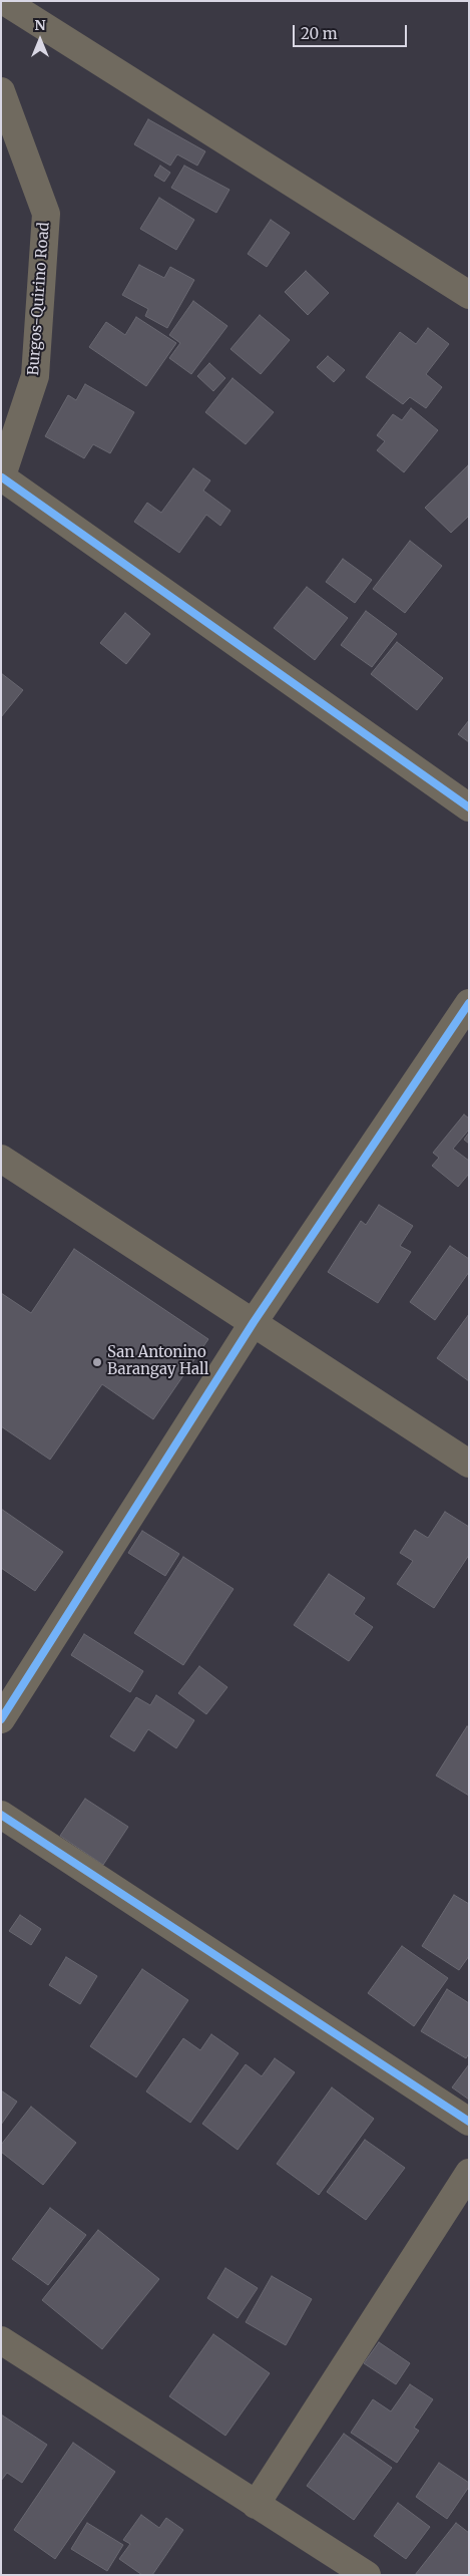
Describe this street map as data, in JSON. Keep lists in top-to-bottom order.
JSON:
{
  "streets": {
    "street": ["Burgos-Quirino Road"]
  },
  "places": ["San Antonino Barangay Hall"],
  "scale_bar": "20 m",
  "north": "top"
}
